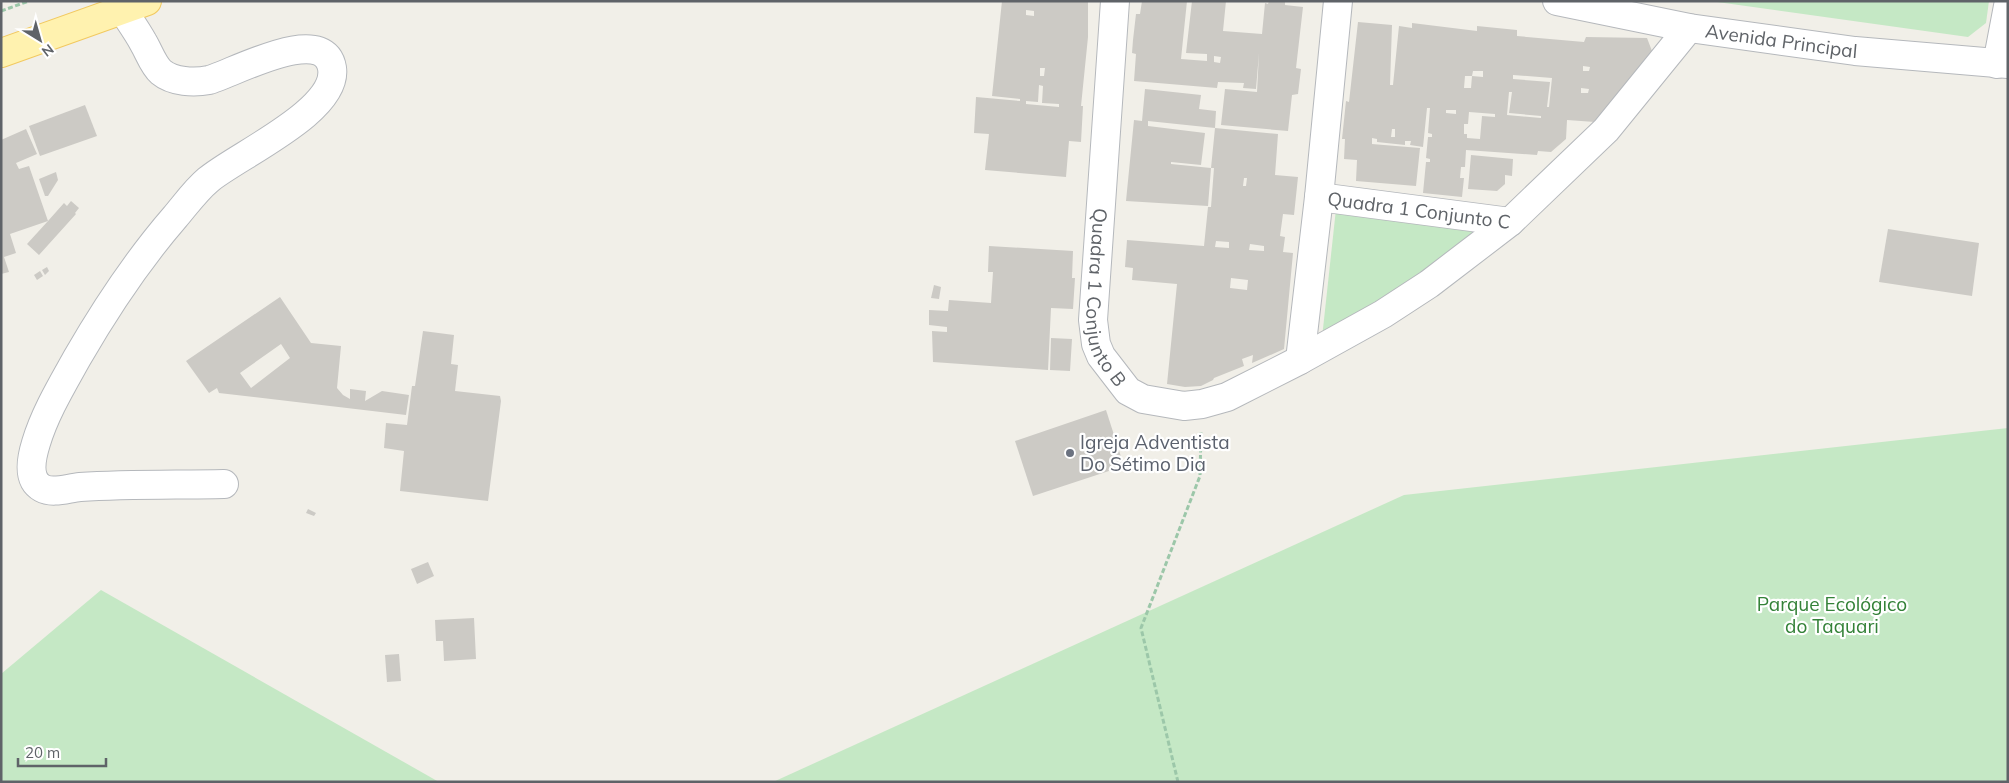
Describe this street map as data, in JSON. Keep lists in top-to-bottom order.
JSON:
{
  "streets": {
    "street": ["Avenida Principal", "Quadra 1 Conjunto C", "Quadra 1 Conjunto B"]
  },
  "crossings": [
    ["Avenida Principal", "Quadra 1 Conjunto C"],
    ["Quadra 1 Conjunto C", "Quadra 1 Conjunto B"]
  ],
  "parks": ["Parque Ecológico do Taquari"],
  "places": ["Igreja Adventista Do Sétimo Dia"],
  "scale_bar": "20 m",
  "north": "bottom right"
}
